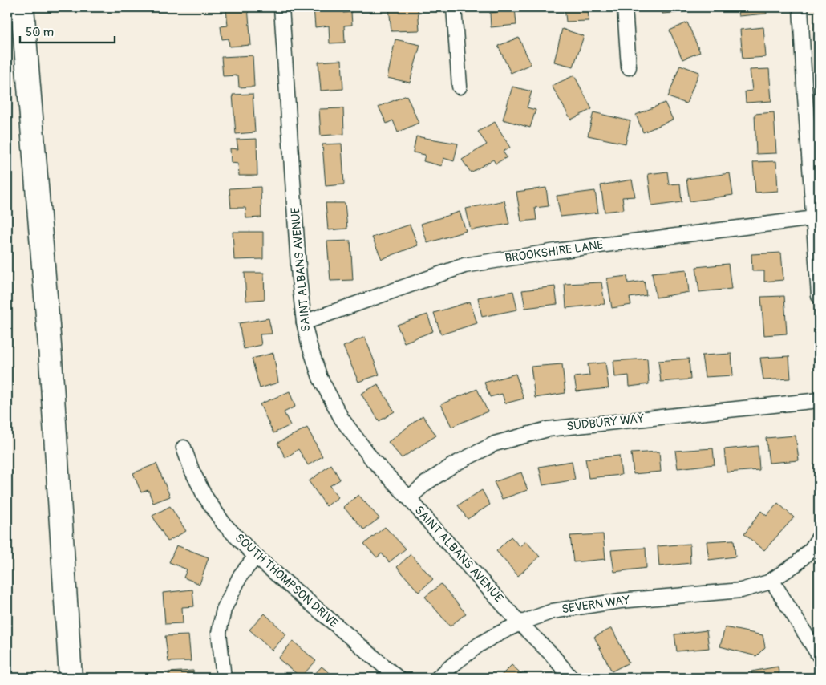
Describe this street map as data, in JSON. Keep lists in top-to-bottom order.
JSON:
{
  "streets": {
    "street": [
      "BROOKSHIRE LANE",
      "SAINT ALBANS AVENUE",
      "SUDBURY WAY",
      "SOUTH THOMPSON DRIVE",
      "SEVERN WAY"
    ]
  },
  "crossings": [
    ["BROOKSHIRE LANE", "SAINT ALBANS AVENUE"],
    ["SAINT ALBANS AVENUE", "SUDBURY WAY"],
    ["SAINT ALBANS AVENUE", "SEVERN WAY"]
  ],
  "scale_bar": "50 m"
}
